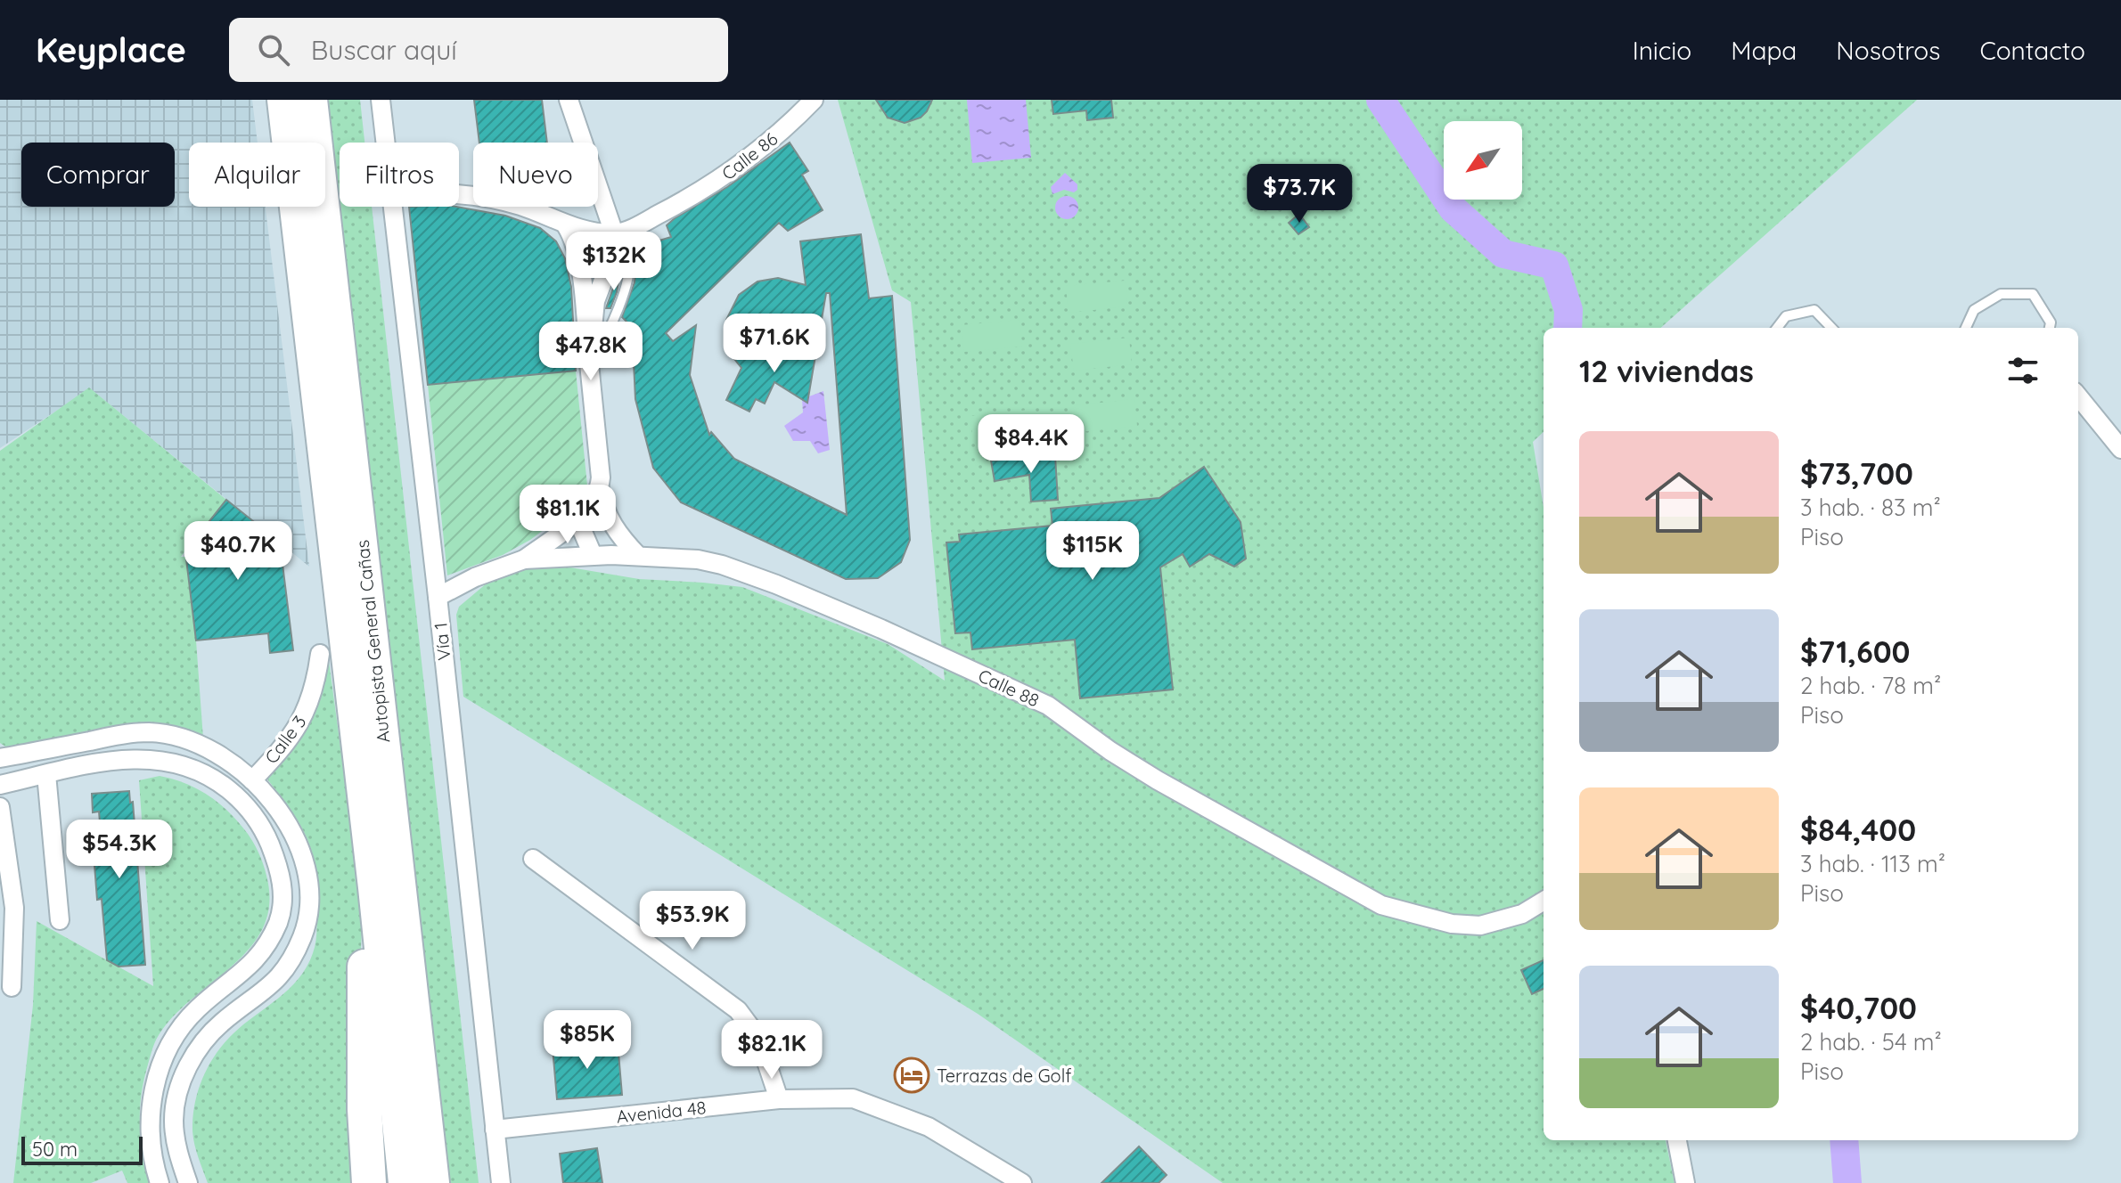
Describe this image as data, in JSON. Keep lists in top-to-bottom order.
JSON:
{
  "streets": {
    "highway": ["Autopista General Cañas"],
    "street": [
      "Calle 86",
      "Vía 1",
      "Calle 88",
      "Calle 3",
      "Avenida 48"
    ]
  },
  "crossings": [
    ["Vía 1", "Calle 88"],
    ["Vía 1", "Avenida 48"]
  ],
  "places": {
    "hotel": ["Terrazas de Golf"]
  },
  "scale_bar": "50 m",
  "north": "bottom left",
  "page": {
    "header": "Keyplace",
    "search": "Buscar aquí",
    "nav": [
      "Inicio",
      "Mapa",
      "Nosotros",
      "Contacto"
    ],
    "chip": [
      "Comprar",
      "Alquilar",
      "Filtros",
      "Nuevo"
    ],
    "price": [
      "$73.7K",
      "$132K",
      "$71.6K",
      "$47.8K",
      "$84.4K",
      "$81.1K",
      "$40.7K",
      "$115K",
      "$54.3K",
      "$53.9K",
      "$85K",
      "$82.1K"
    ],
    "heading": "12 viviendas",
    "list": [
      {
        "name": "$73,700",
        "note": "3 hab. · 83 m² · Piso"
      },
      {
        "name": "$71,600",
        "note": "2 hab. · 78 m² · Piso"
      },
      {
        "name": "$84,400",
        "note": "3 hab. · 113 m² · Piso"
      },
      {
        "name": "$40,700",
        "note": "2 hab. · 54 m² · Piso"
      }
    ],
    "scale": "50 m"
  }
}
